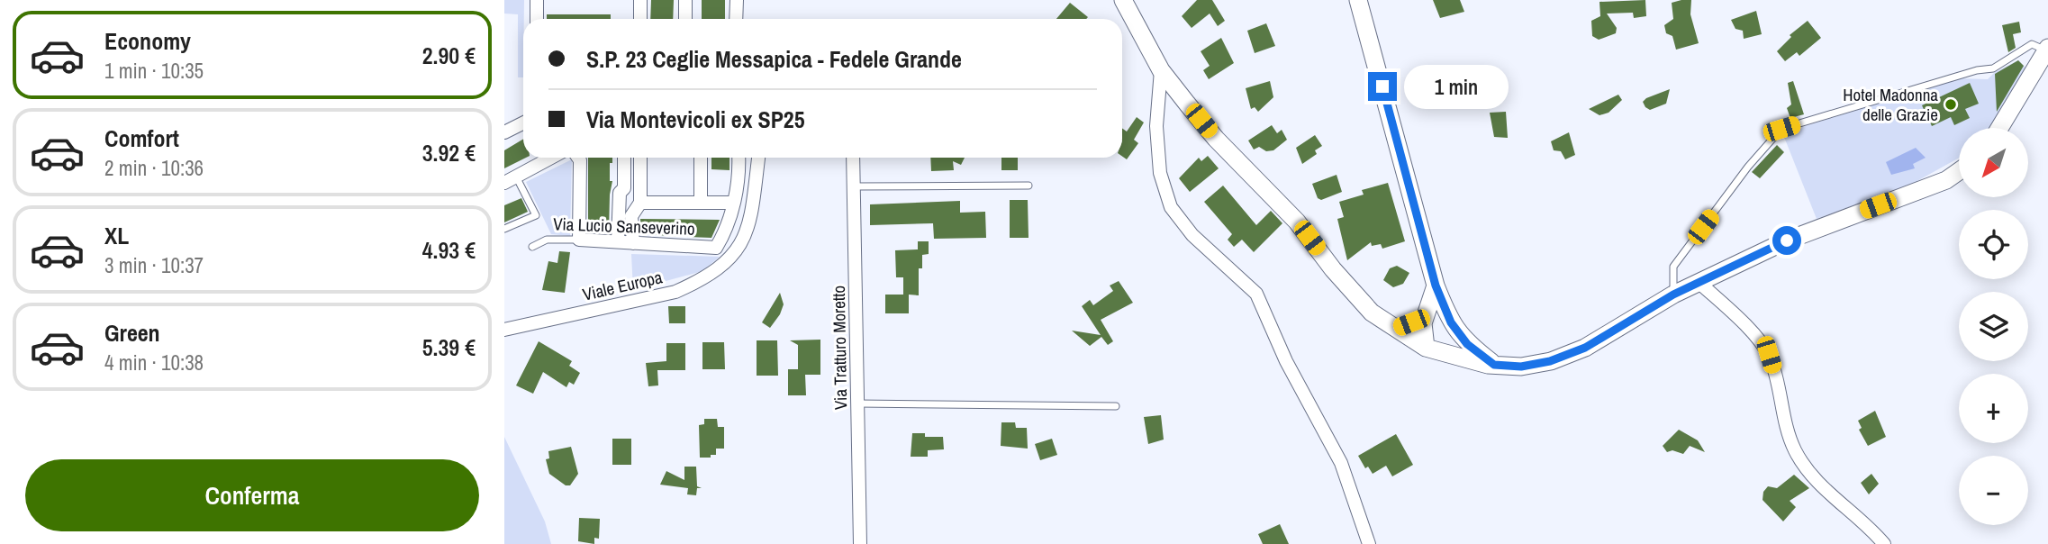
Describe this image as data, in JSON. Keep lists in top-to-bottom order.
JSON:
{
  "streets": {
    "street": ["Via Lucio Sanseverino", "Viale Europa", "Via Tratturo Moretto"]
  },
  "places": ["Hotel Madonna delle Grazie"],
  "north": "bottom left",
  "page": {
    "list": [
      {
        "name": "Economy",
        "note": "1 min · 10:35",
        "value": "2.90 €"
      },
      {
        "name": "Comfort",
        "note": "2 min · 10:36",
        "value": "3.92 €"
      },
      {
        "name": "XL",
        "note": "3 min · 10:37",
        "value": "4.93 €"
      },
      {
        "name": "Green",
        "note": "4 min · 10:38",
        "value": "5.39 €"
      }
    ],
    "banner": ["S.P. 23 Ceglie Messapica - Fedele Grande", "Via Montevicoli ex SP25"],
    "bubble": "1 min",
    "map_buttons": ["+", "−"],
    "buttons": "Conferma"
  }
}
